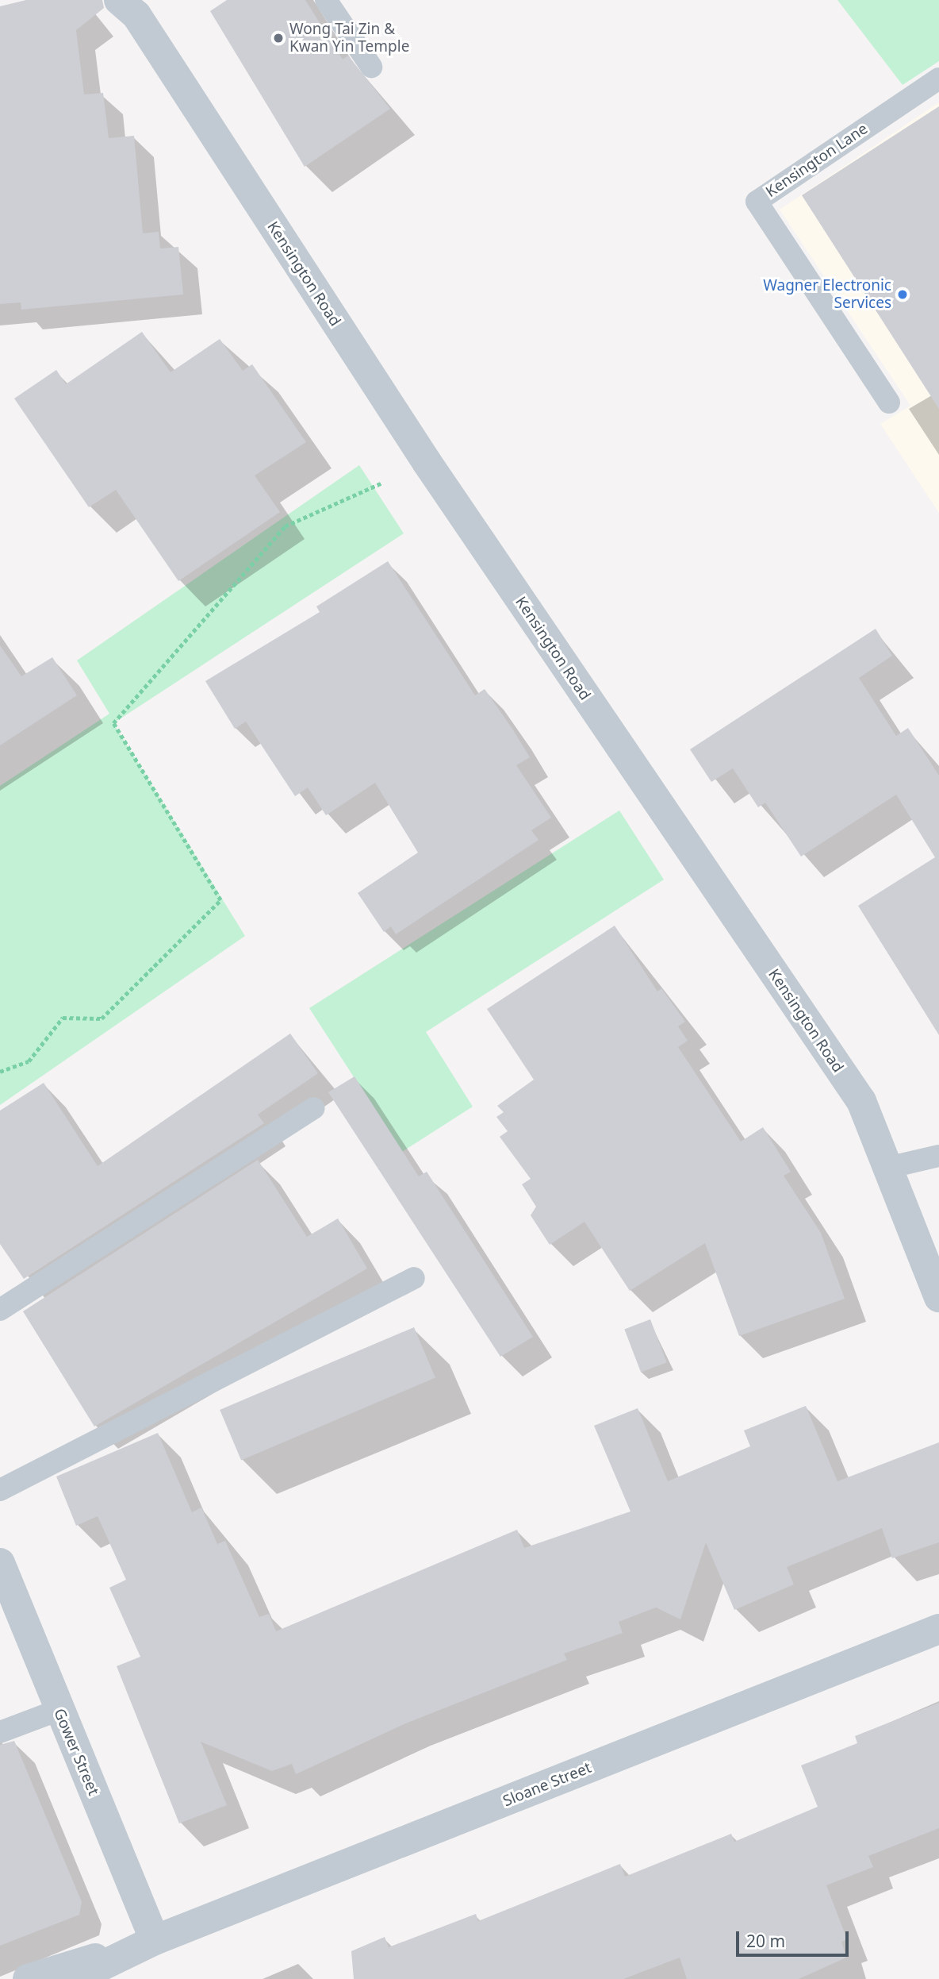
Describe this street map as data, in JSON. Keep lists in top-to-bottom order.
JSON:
{
  "streets": {
    "street": ["Kensington Road", "Gower Street", "Sloane Street"],
    "lane": ["Kensington Lane"]
  },
  "crossings": [
    ["Gower Street", "Sloane Street"]
  ],
  "places": ["Wong Tai Zin & Kwan Yin Temple", "Wagner Electronic Services"],
  "scale_bar": "20 m"
}
